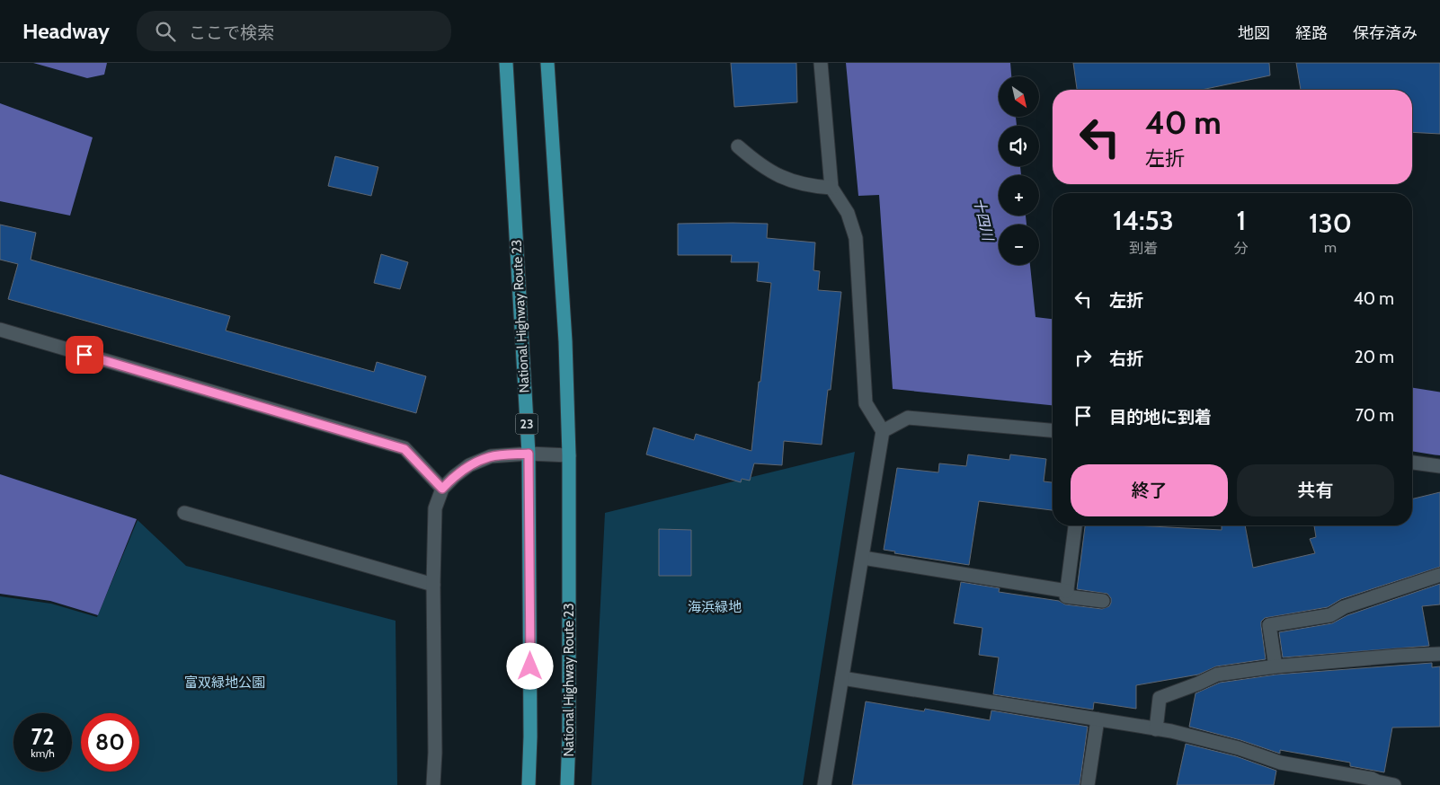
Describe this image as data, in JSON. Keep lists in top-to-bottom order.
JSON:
{
  "streets": {
    "highway": ["National Highway Route 23", "23"]
  },
  "water": ["十四川"],
  "parks": ["海浜緑地", "富双緑地公園"],
  "north": "bottom right",
  "page": {
    "header": "Headway",
    "search": "ここで検索",
    "nav": ["地図", "経路", "保存済み"],
    "map_buttons": ["+", "−"],
    "turn": ["40 m", "左折"],
    "eta": [
      "14:53",
      "到着",
      "1",
      "分",
      "130",
      "m"
    ],
    "list": [
      {
        "name": "左折",
        "value": "40 m"
      },
      {
        "name": "右折",
        "value": "20 m"
      },
      {
        "name": "目的地に到着",
        "value": "70 m"
      }
    ],
    "buttons": ["終了", "共有"],
    "speed": "72 km/h",
    "limit": "80"
  }
}
